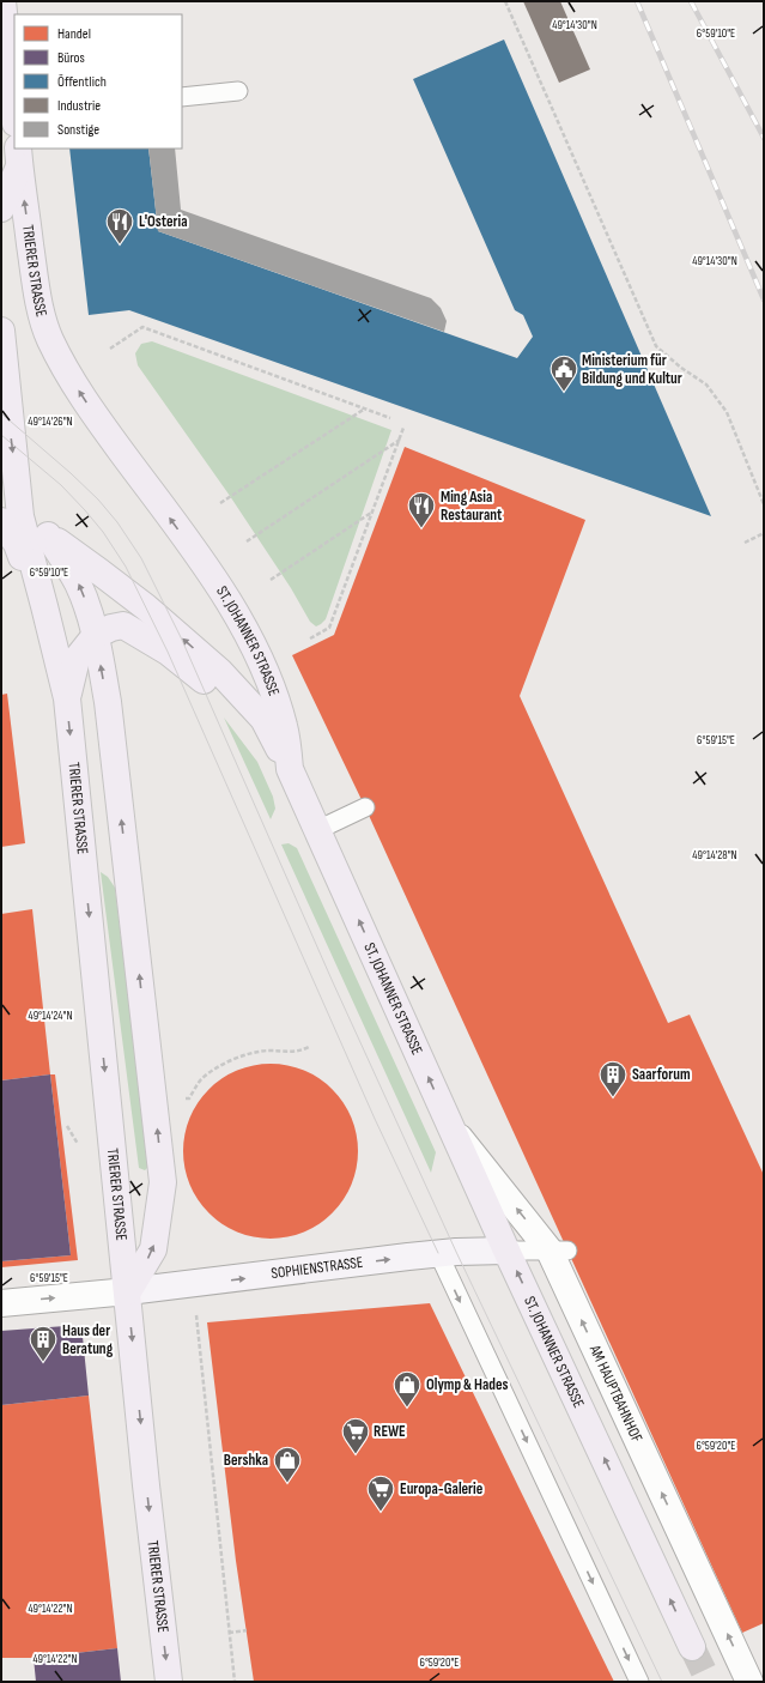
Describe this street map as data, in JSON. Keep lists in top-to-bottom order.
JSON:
{
  "streets": {
    "main road": ["TRIERER STRASSE", "ST. JOHANNER STRASSE"],
    "street": ["SOPHIENSTRASSE", "AM HAUPTBAHNHOF"]
  },
  "crossings": [
    ["TRIERER STRASSE", "ST. JOHANNER STRASSE"],
    ["TRIERER STRASSE", "SOPHIENSTRASSE"],
    ["ST. JOHANNER STRASSE", "SOPHIENSTRASSE"],
    ["ST. JOHANNER STRASSE", "AM HAUPTBAHNHOF"]
  ],
  "one_way": ["ST. JOHANNER STRASSE", "SOPHIENSTRASSE", "AM HAUPTBAHNHOF"],
  "places": {
    "restaurant": ["L'Osteria", "Ming Asia Restaurant"],
    "public building": ["Ministerium für Bildung und Kultur"],
    "building": ["Saarforum", "Haus der Beratung"],
    "shop": ["Olymp & Hades", "Bershka"],
    "supermarket": ["REWE", "Europa-Galerie"]
  },
  "legend": [
    "Handel",
    "Büros",
    "Öffentlich",
    "Industrie",
    "Sonstige"
  ],
  "coordinates": [
    "49°14'30\"N",
    "6°59'10\"E",
    "49°14'26\"N",
    "6°59'15\"E",
    "49°14'28\"N",
    "49°14'24\"N",
    "6°59'20\"E",
    "49°14'22\"N"
  ]
}
